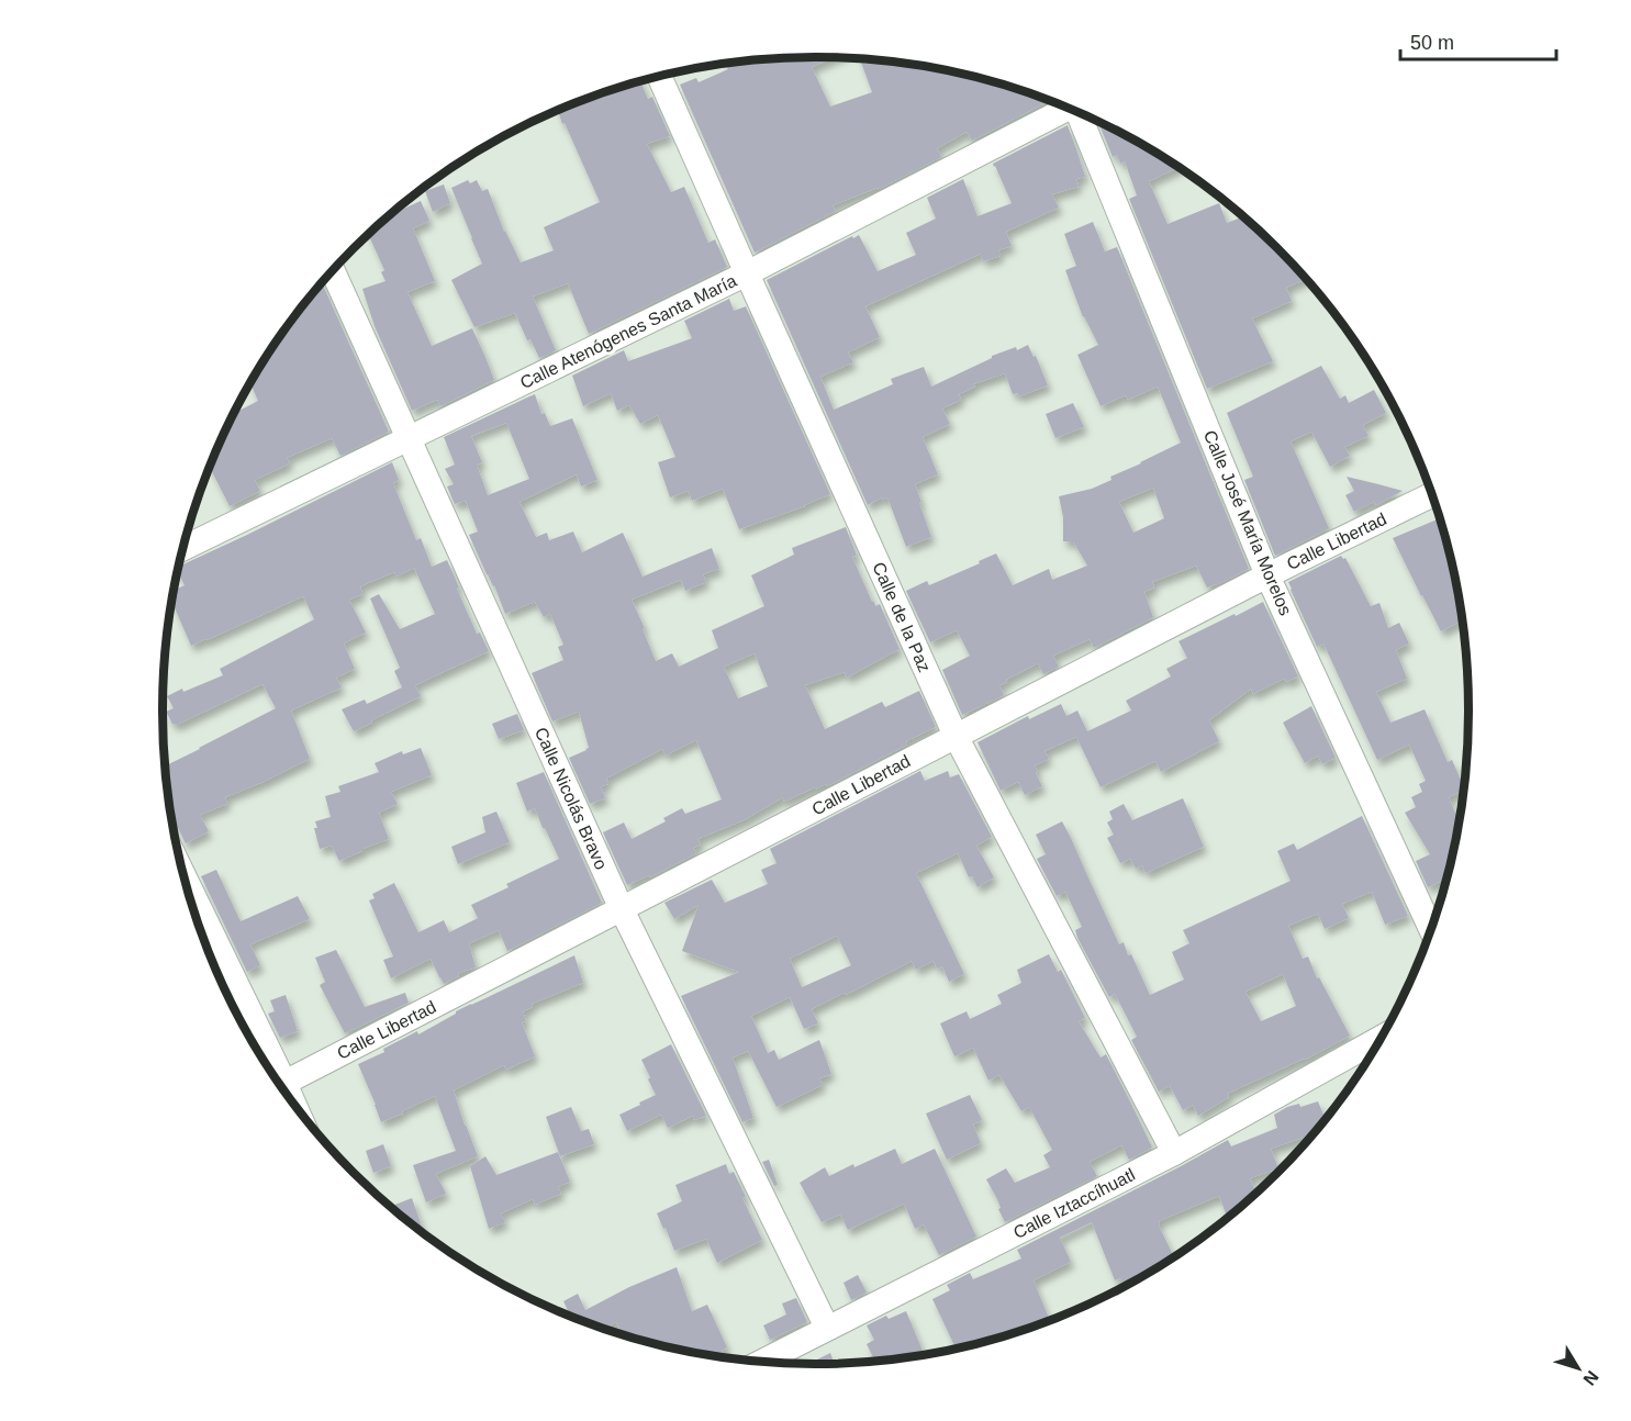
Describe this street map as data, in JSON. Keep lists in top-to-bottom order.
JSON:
{
  "streets": {
    "street": [
      "Calle Atenógenes Santa María",
      "Calle José María Morelos",
      "Calle Libertad",
      "Calle de la Paz",
      "Calle Nicolás Bravo",
      "Calle Iztaccíhuatl"
    ]
  },
  "crossings": [
    ["Calle Atenógenes Santa María", "Calle de la Paz"],
    ["Calle Atenógenes Santa María", "Calle Nicolás Bravo"],
    ["Calle José María Morelos", "Calle Libertad"],
    ["Calle Libertad", "Calle de la Paz"],
    ["Calle Libertad", "Calle Nicolás Bravo"],
    ["Calle de la Paz", "Calle Iztaccíhuatl"],
    ["Calle Nicolás Bravo", "Calle Iztaccíhuatl"]
  ],
  "scale_bar": "50 m",
  "north": "bottom right"
}
